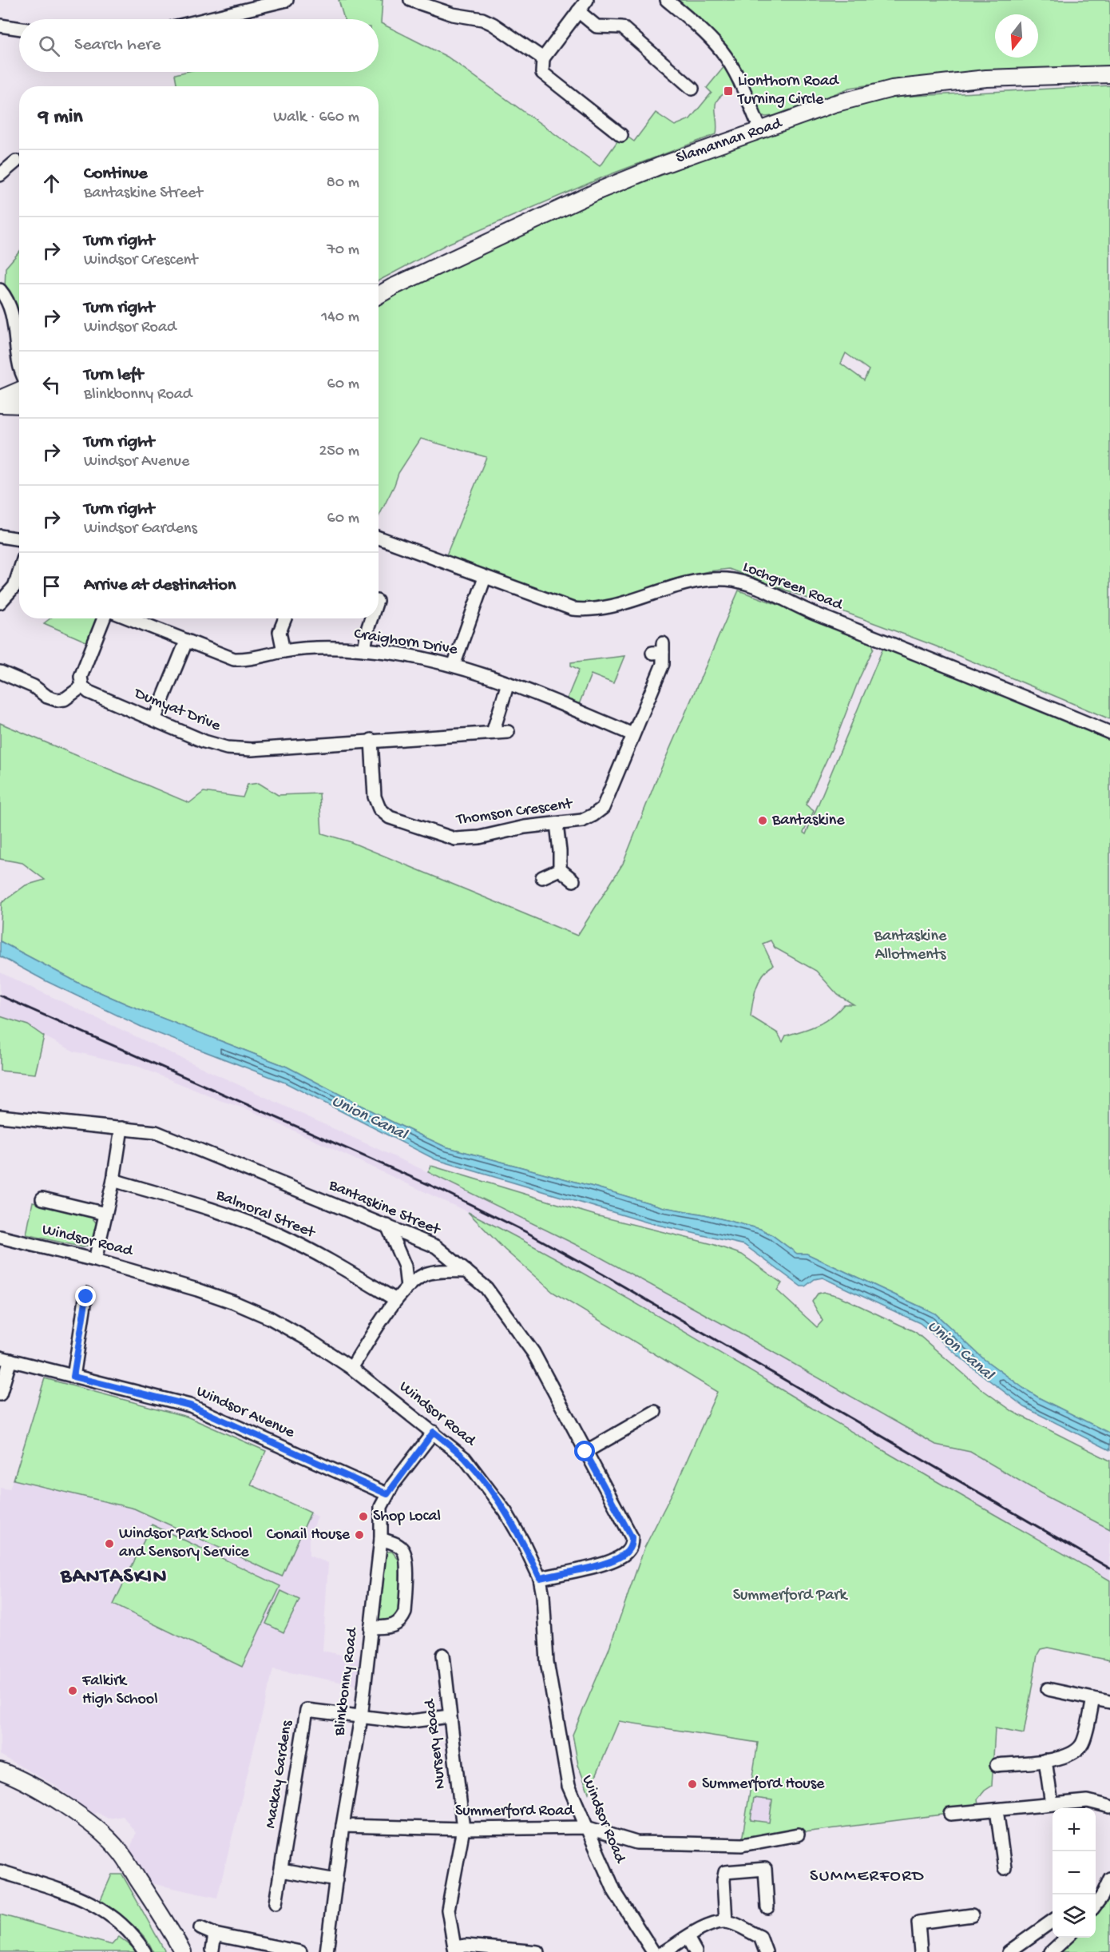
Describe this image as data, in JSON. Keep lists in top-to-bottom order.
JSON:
{
  "streets": {
    "main road": ["Slamannan Road"],
    "street": [
      "Lochgreen Road",
      "Craighorn Drive",
      "Dumyat Drive",
      "Thomson Crescent",
      "Bantaskine Street",
      "Balmoral Street",
      "Windsor Road",
      "Windsor Avenue",
      "Blinkbonny Road",
      "Nursery Road",
      "Mackay Gardens",
      "Summerford Road"
    ]
  },
  "crossings": [
    ["Craighorn Drive", "Thomson Crescent"],
    ["Dumyat Drive", "Thomson Crescent"],
    ["Bantaskine Street", "Windsor Road"],
    ["Windsor Road", "Blinkbonny Road"],
    ["Windsor Road", "Summerford Road"],
    ["Windsor Avenue", "Blinkbonny Road"],
    ["Blinkbonny Road", "Mackay Gardens"],
    ["Blinkbonny Road", "Summerford Road"],
    ["Nursery Road", "Summerford Road"]
  ],
  "districts": ["BANTASKIN", "SUMMERFORD"],
  "water": ["Union Canal"],
  "parks": ["Bantaskine Allotments", "Summerford Park"],
  "places": {
    "transit": ["Lionthorn Road Turning Circle"],
    "other": [
      "Bantaskine",
      "Shop Local",
      "Conail House",
      "Windsor Park School and Sensory Service",
      "Falkirk High School",
      "Summerford House"
    ]
  },
  "north": "bottom",
  "page": {
    "search": "Search here",
    "heading": ["9 min", "Walk · 660 m"],
    "list": [
      ["Continue", "Bantaskine Street", "80 m"],
      ["Turn right", "Windsor Crescent", "70 m"],
      ["Turn right", "Windsor Road", "140 m"],
      ["Turn left", "Blinkbonny Road", "60 m"],
      ["Turn right", "Windsor Avenue", "250 m"],
      ["Turn right", "Windsor Gardens", "60 m"],
      "Arrive at destination"
    ],
    "map_buttons": ["+", "−"]
  }
}
